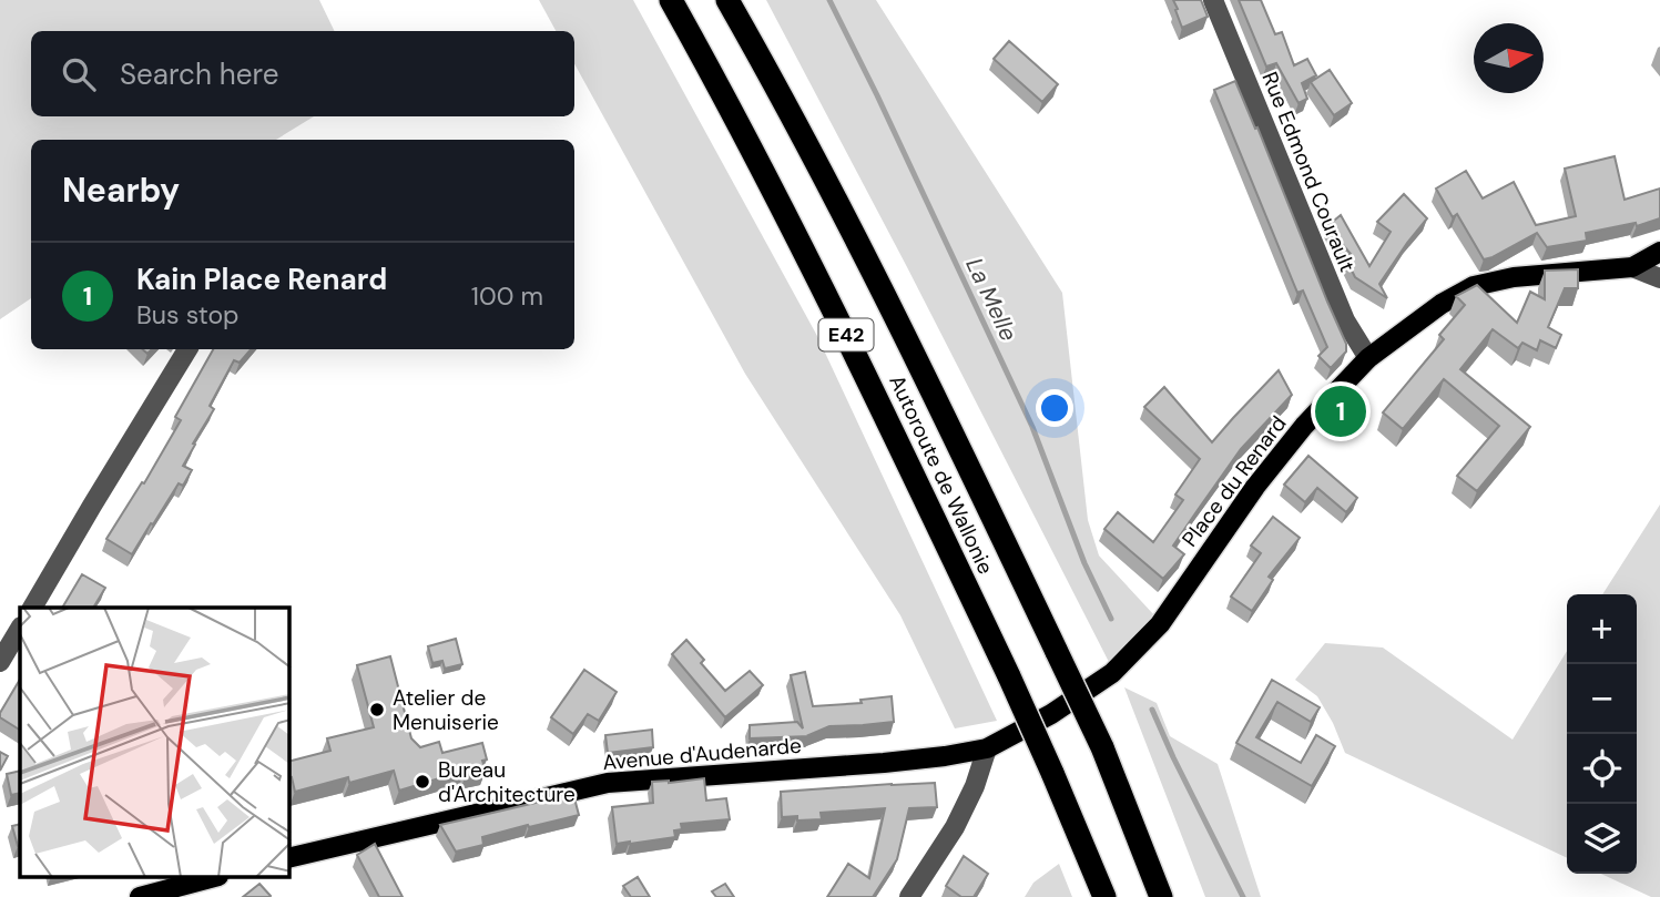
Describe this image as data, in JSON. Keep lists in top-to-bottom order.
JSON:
{
  "streets": {
    "highway": ["E42", "Autoroute de Wallonie"],
    "main road": ["Place du Renard", "Avenue d'Audenarde"],
    "street": ["Rue Edmond Courault"]
  },
  "crossings": [
    ["Rue Edmond Courault", "Place du Renard"],
    ["Place du Renard", "Avenue d'Audenarde"]
  ],
  "water": ["La Melle"],
  "places": ["Atelier de Menuiserie", "Bureau d'Architecture"],
  "north": "right",
  "page": {
    "search": "Search here",
    "heading": "Nearby",
    "list": [
      {
        "mark": "1",
        "name": "Kain Place Renard",
        "note": "Bus stop",
        "value": "100 m"
      }
    ],
    "pins": "1",
    "map_buttons": ["+", "−"]
  }
}
